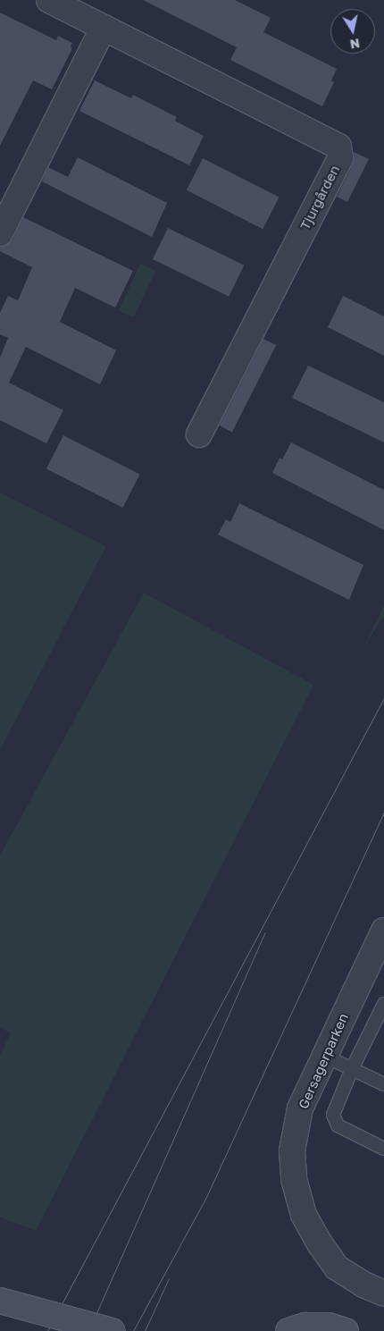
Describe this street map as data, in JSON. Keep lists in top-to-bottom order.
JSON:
{
  "streets": {
    "street": ["Tjurgården", "Gersagerparken"]
  },
  "north": "bottom"
}
